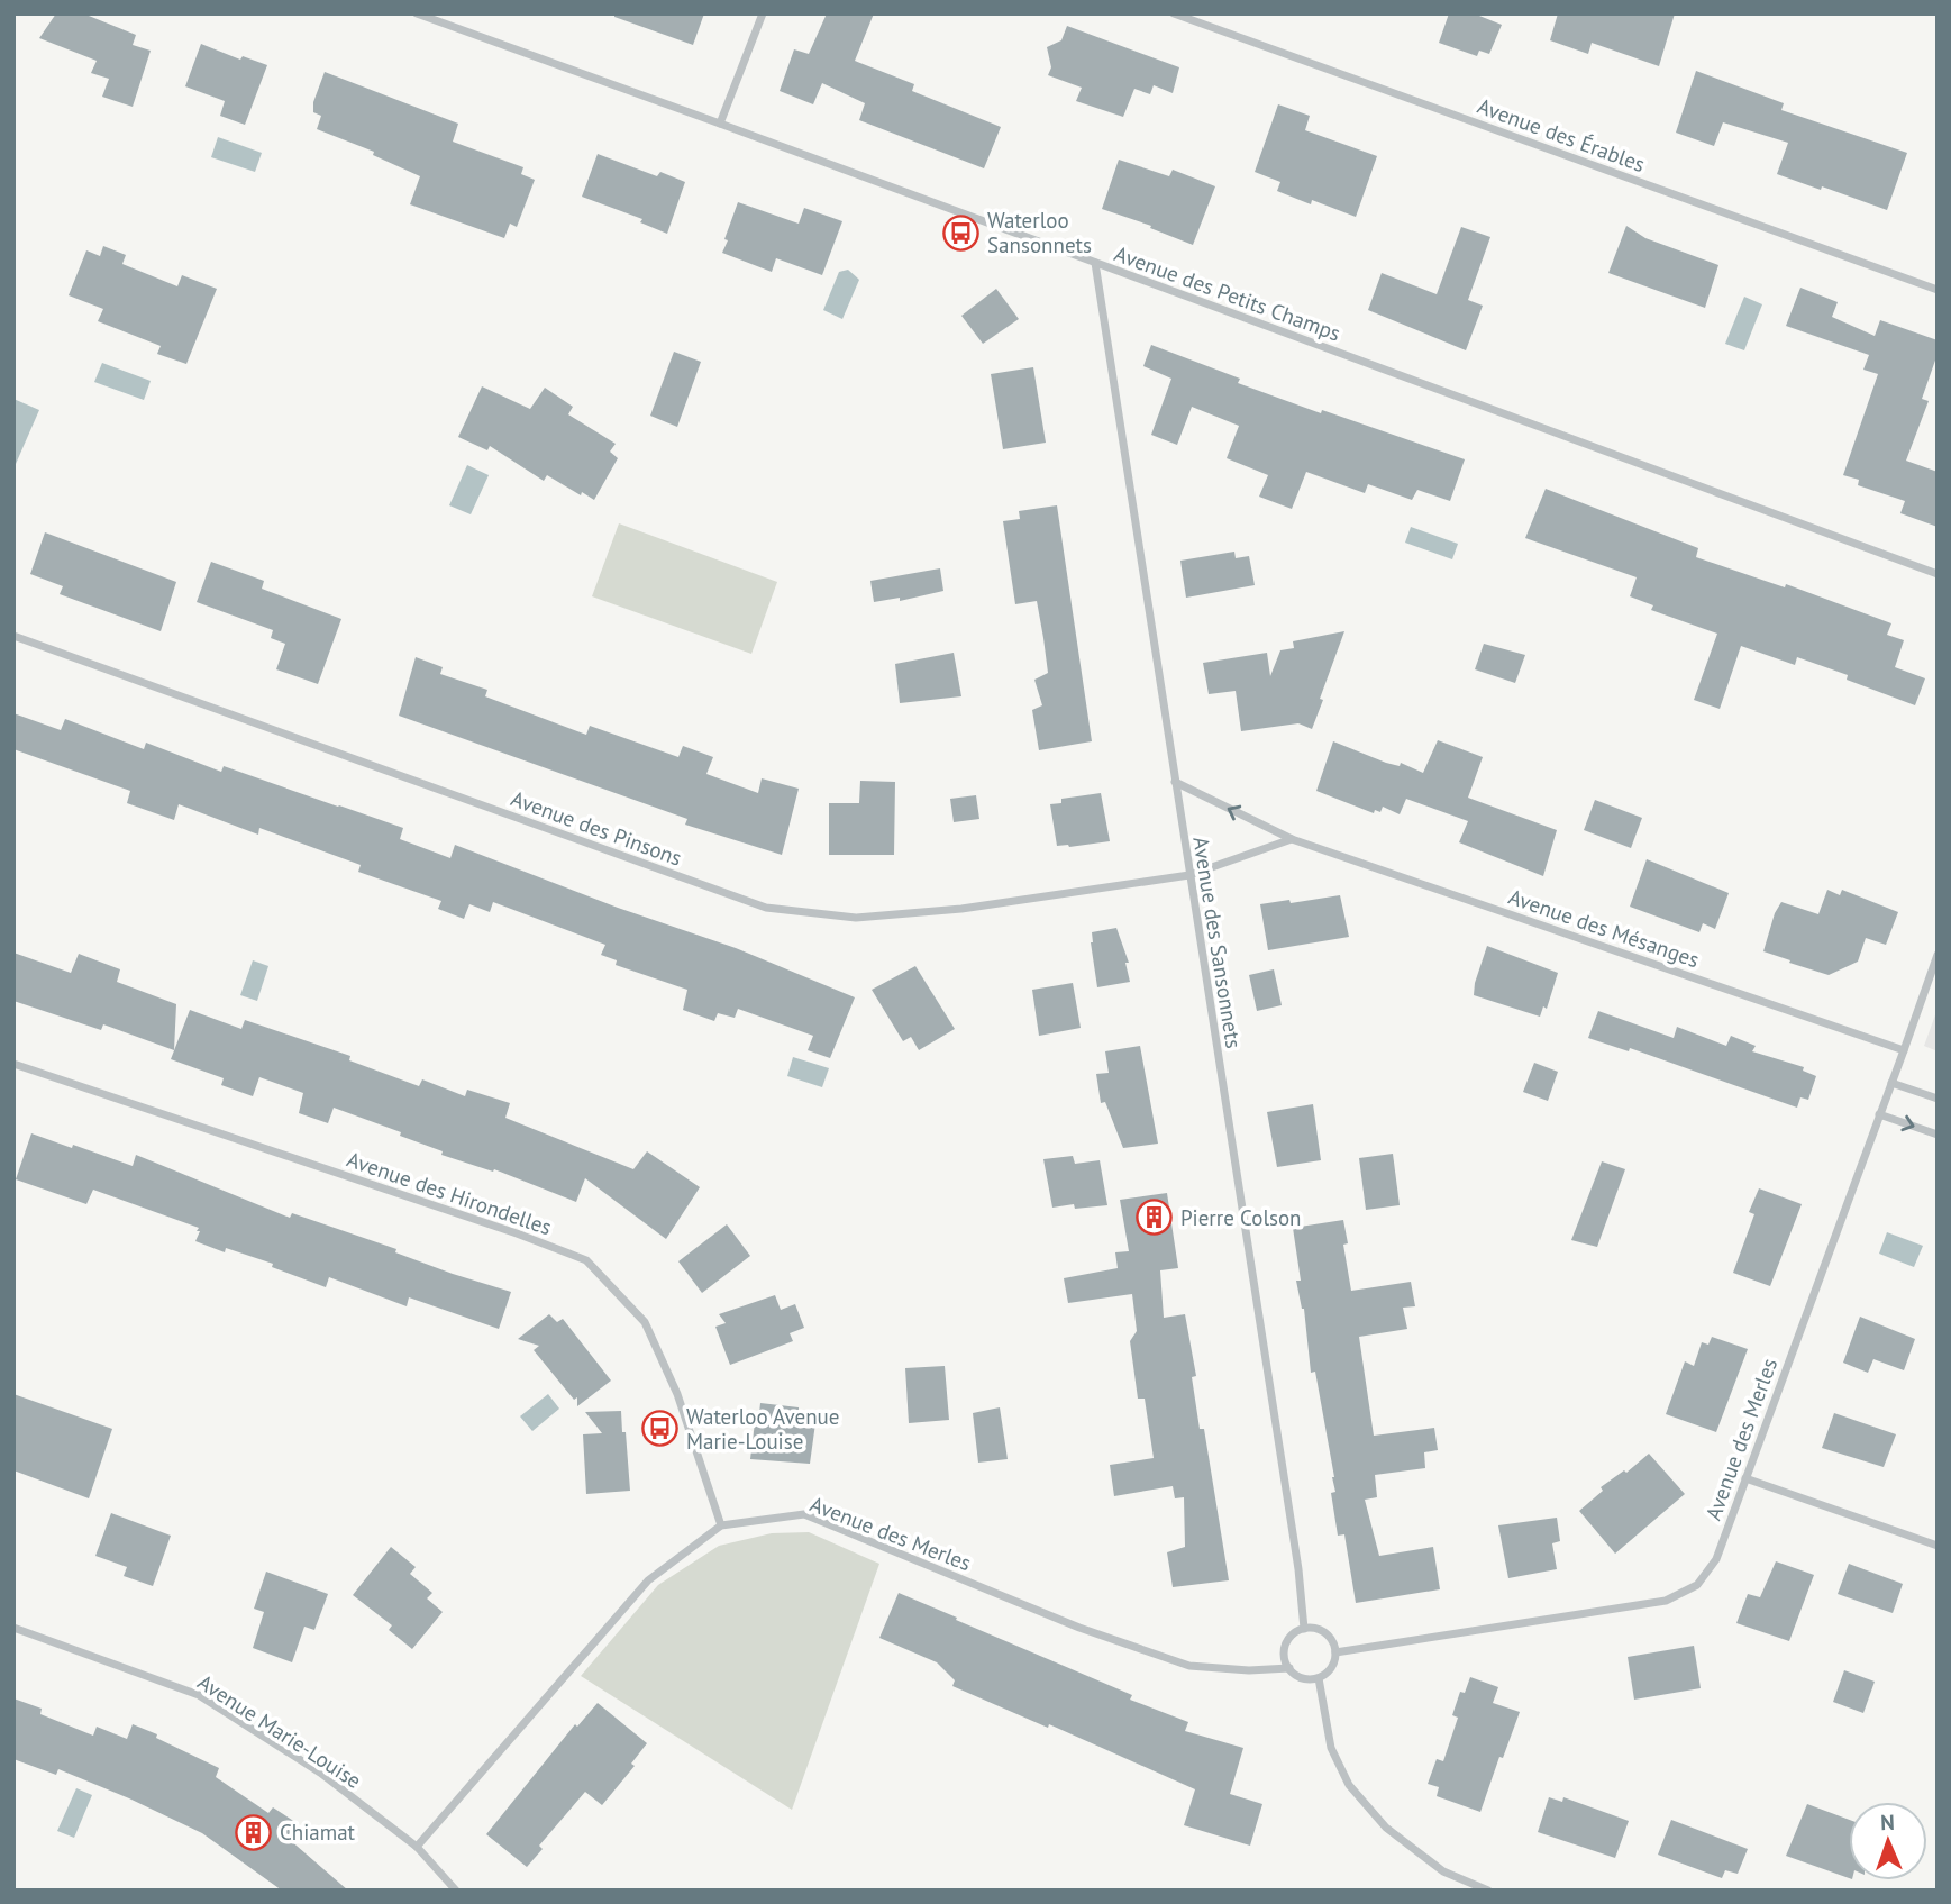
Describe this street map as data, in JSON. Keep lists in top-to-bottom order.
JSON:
{
  "streets": {
    "street": [
      "Avenue des Érables",
      "Avenue des Petits Champs",
      "Avenue des Pinsons",
      "Avenue des Mésanges",
      "Avenue des Sansonnets",
      "Avenue des Hirondelles",
      "Avenue des Merles",
      "Avenue Marie-Louise"
    ]
  },
  "crossings": [
    ["Avenue des Petits Champs", "Avenue des Sansonnets"],
    ["Avenue des Pinsons", "Avenue des Sansonnets"],
    ["Avenue des Mésanges", "Avenue des Sansonnets"],
    ["Avenue des Mésanges", "Avenue des Merles"],
    ["Avenue des Sansonnets", "Avenue des Merles"],
    ["Avenue des Hirondelles", "Avenue des Merles"],
    ["Avenue des Merles", "Avenue Marie-Louise"]
  ],
  "places": {
    "bus stop": ["Waterloo Sansonnets", "Waterloo Avenue Marie-Louise"],
    "building": ["Pierre Colson", "Chiamat"]
  },
  "north": "top"
}
